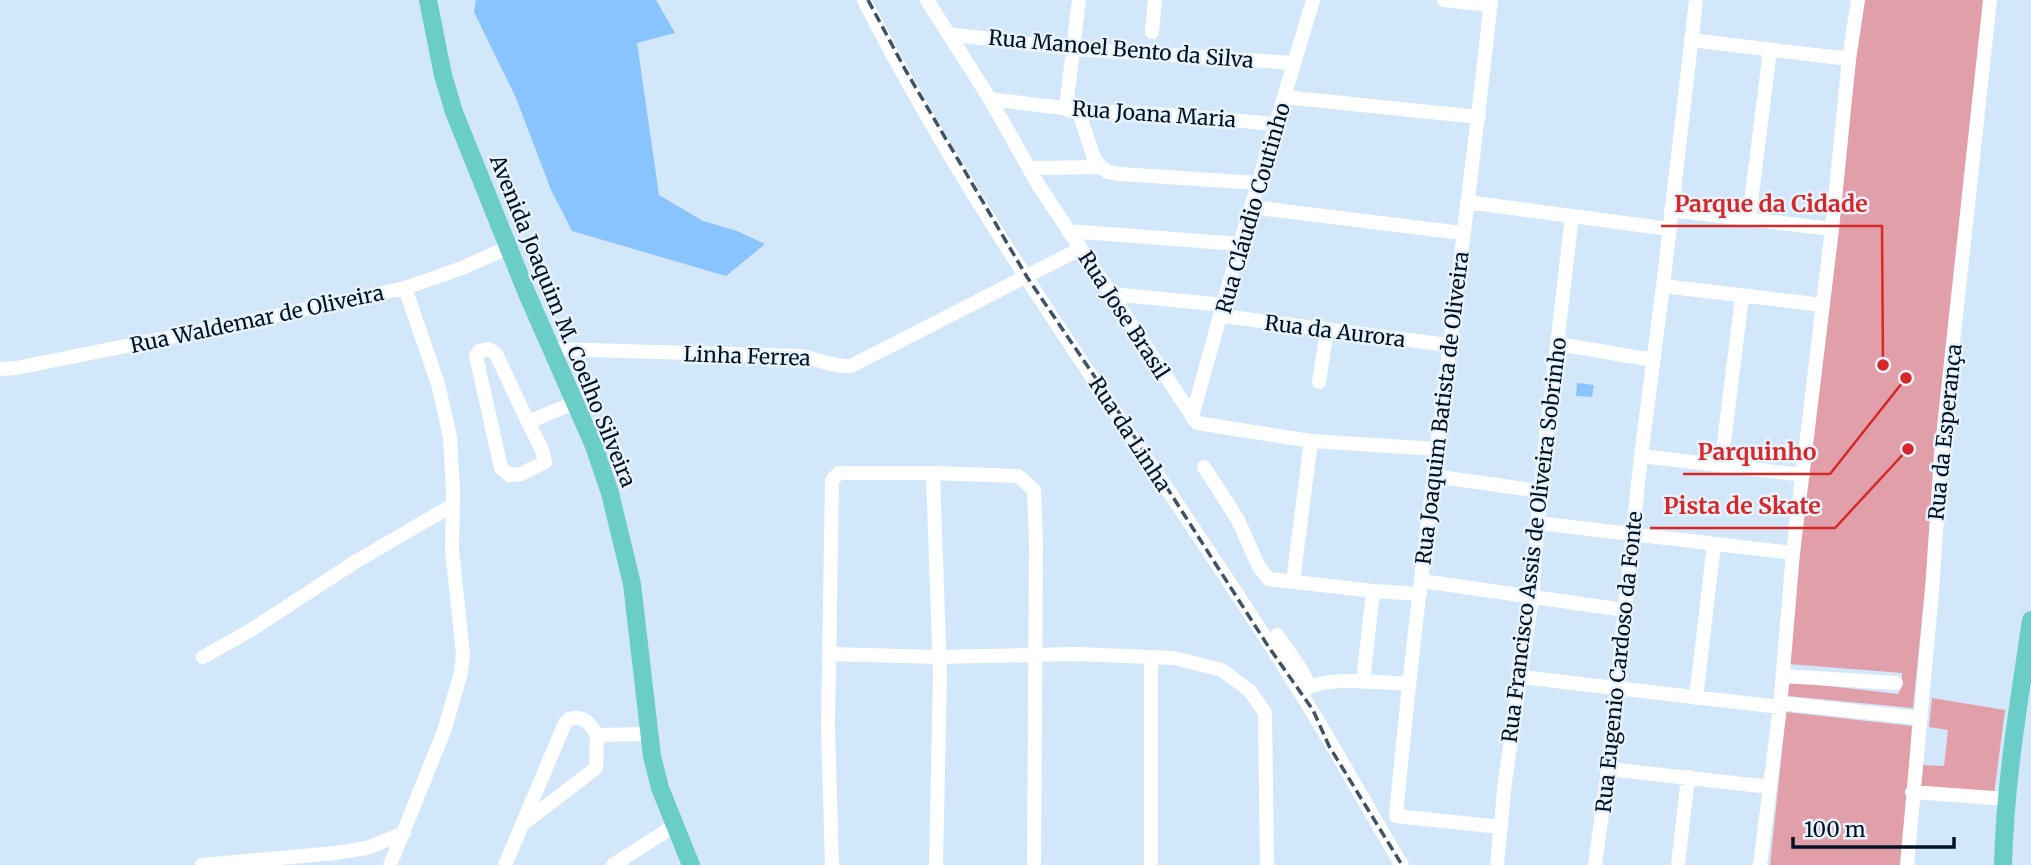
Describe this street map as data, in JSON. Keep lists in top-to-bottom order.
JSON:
{
  "streets": {
    "main road": ["Avenida Joaquim M. Coelho Silveira"],
    "street": [
      "Rua Manoel Bento da Silva",
      "Rua Joana Maria",
      "Rua Cláudio Coutinho",
      "Rua Jose Brasil",
      "Rua Waldemar de Oliveira",
      "Rua da Aurora",
      "Linha Ferrea",
      "Rua Joaquim Batista de Oliveira",
      "Rua da Esperança",
      "Rua da Linha",
      "Rua Francisco Assis de Oliveira Sobrinho",
      "Rua Eugenio Cardoso da Fonte"
    ]
  },
  "crossings": [
    ["Rua Manoel Bento da Silva", "Rua Cláudio Coutinho"],
    ["Rua Manoel Bento da Silva", "Rua Jose Brasil"],
    ["Rua Joana Maria", "Rua Cláudio Coutinho"],
    ["Rua Joana Maria", "Rua Jose Brasil"],
    ["Rua Cláudio Coutinho", "Rua Jose Brasil"],
    ["Rua Cláudio Coutinho", "Rua da Aurora"],
    ["Rua Jose Brasil", "Rua da Aurora"],
    ["Rua Jose Brasil", "Linha Ferrea"],
    ["Rua Waldemar de Oliveira", "Avenida Joaquim M. Coelho Silveira"],
    ["Avenida Joaquim M. Coelho Silveira", "Linha Ferrea"],
    ["Rua da Aurora", "Rua Joaquim Batista de Oliveira"],
    ["Linha Ferrea", "Rua da Linha"],
    ["Rua Joaquim Batista de Oliveira", "Rua Francisco Assis de Oliveira Sobrinho"]
  ],
  "places": ["Parque da Cidade", "Parquinho", "Pista de Skate"],
  "scale_bar": "100 m"
}
